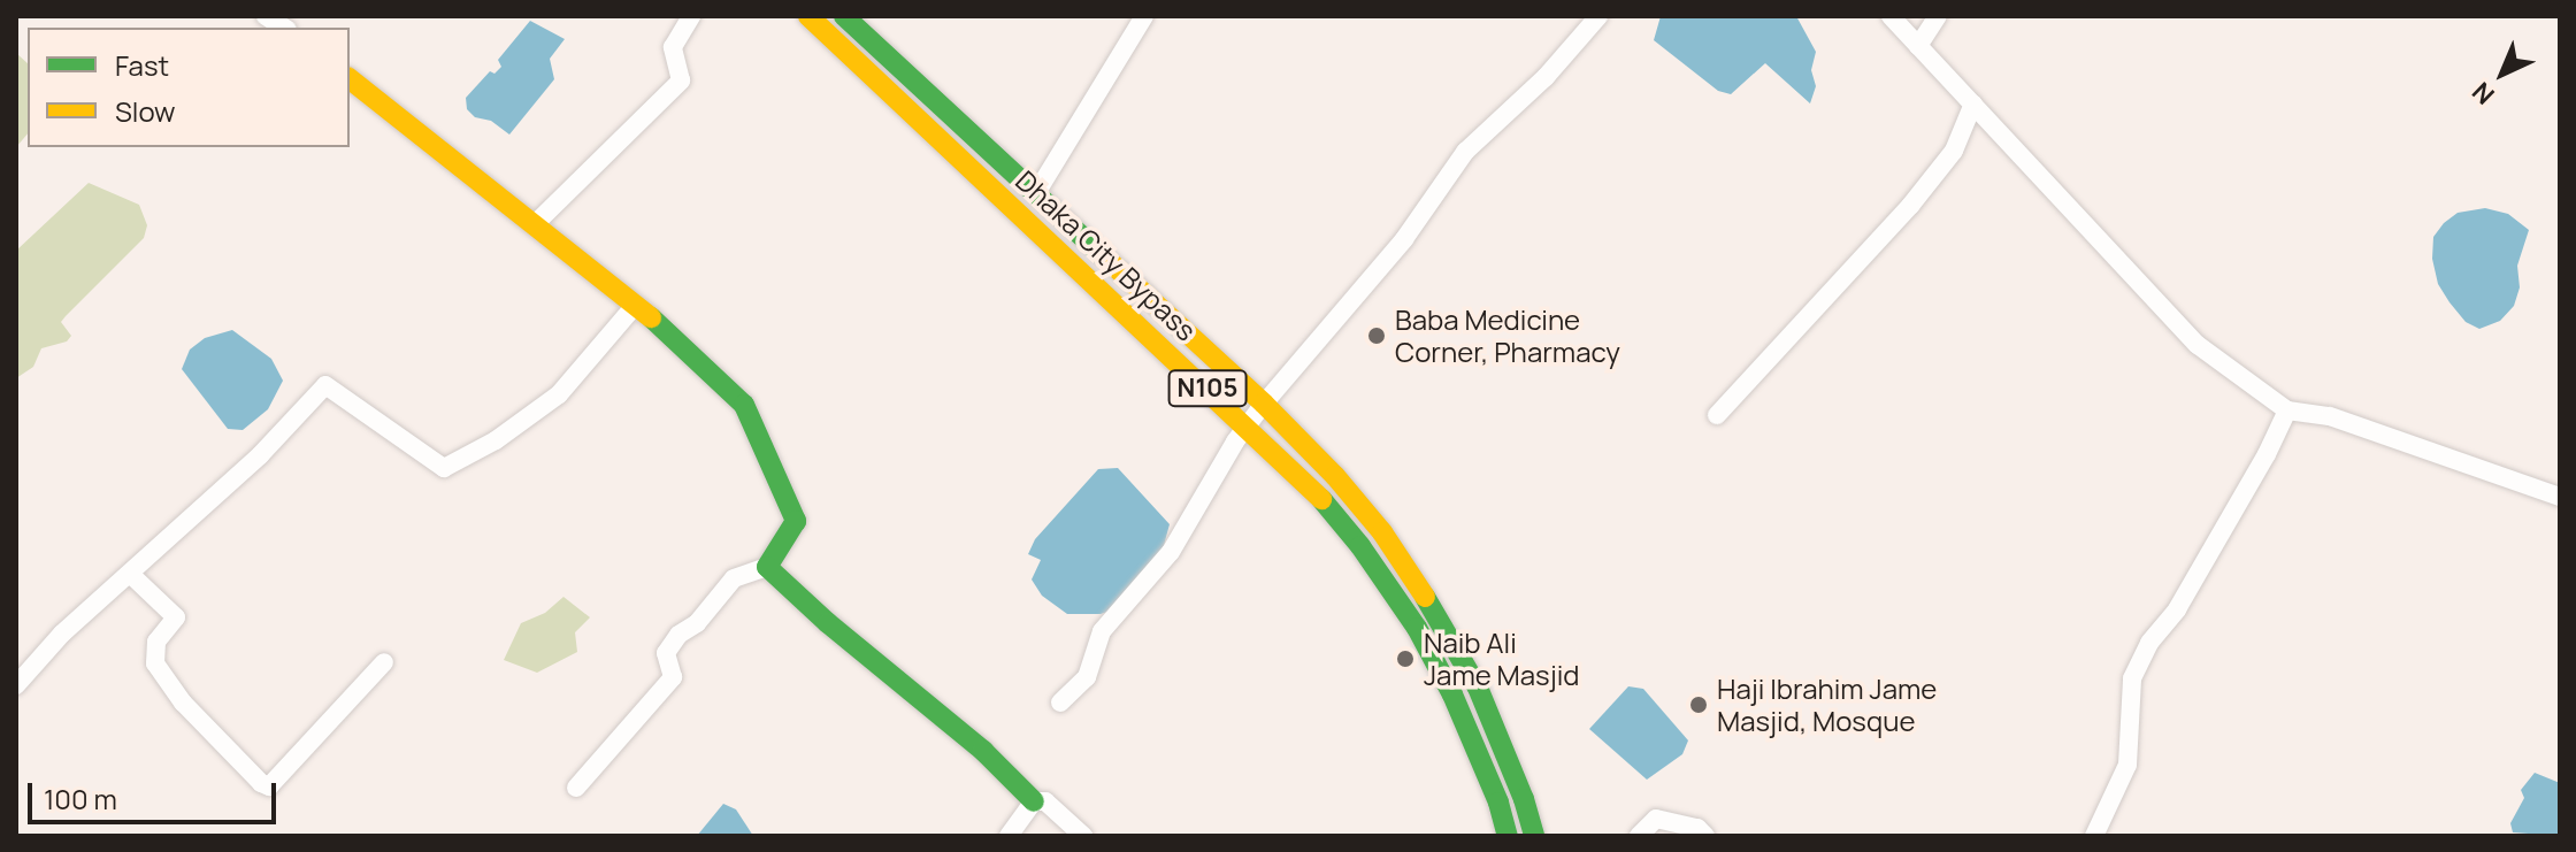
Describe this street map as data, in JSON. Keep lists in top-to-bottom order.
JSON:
{
  "streets": {
    "main road": ["Dhaka City Bypass", "N105"]
  },
  "places": ["Baba Medicine Corner, Pharmacy", "Naib Ali Jame Masjid", "Haji Ibrahim Jame Masjid, Mosque"],
  "legend": ["Fast", "Slow"],
  "scale_bar": "100 m",
  "north": "bottom left"
}
